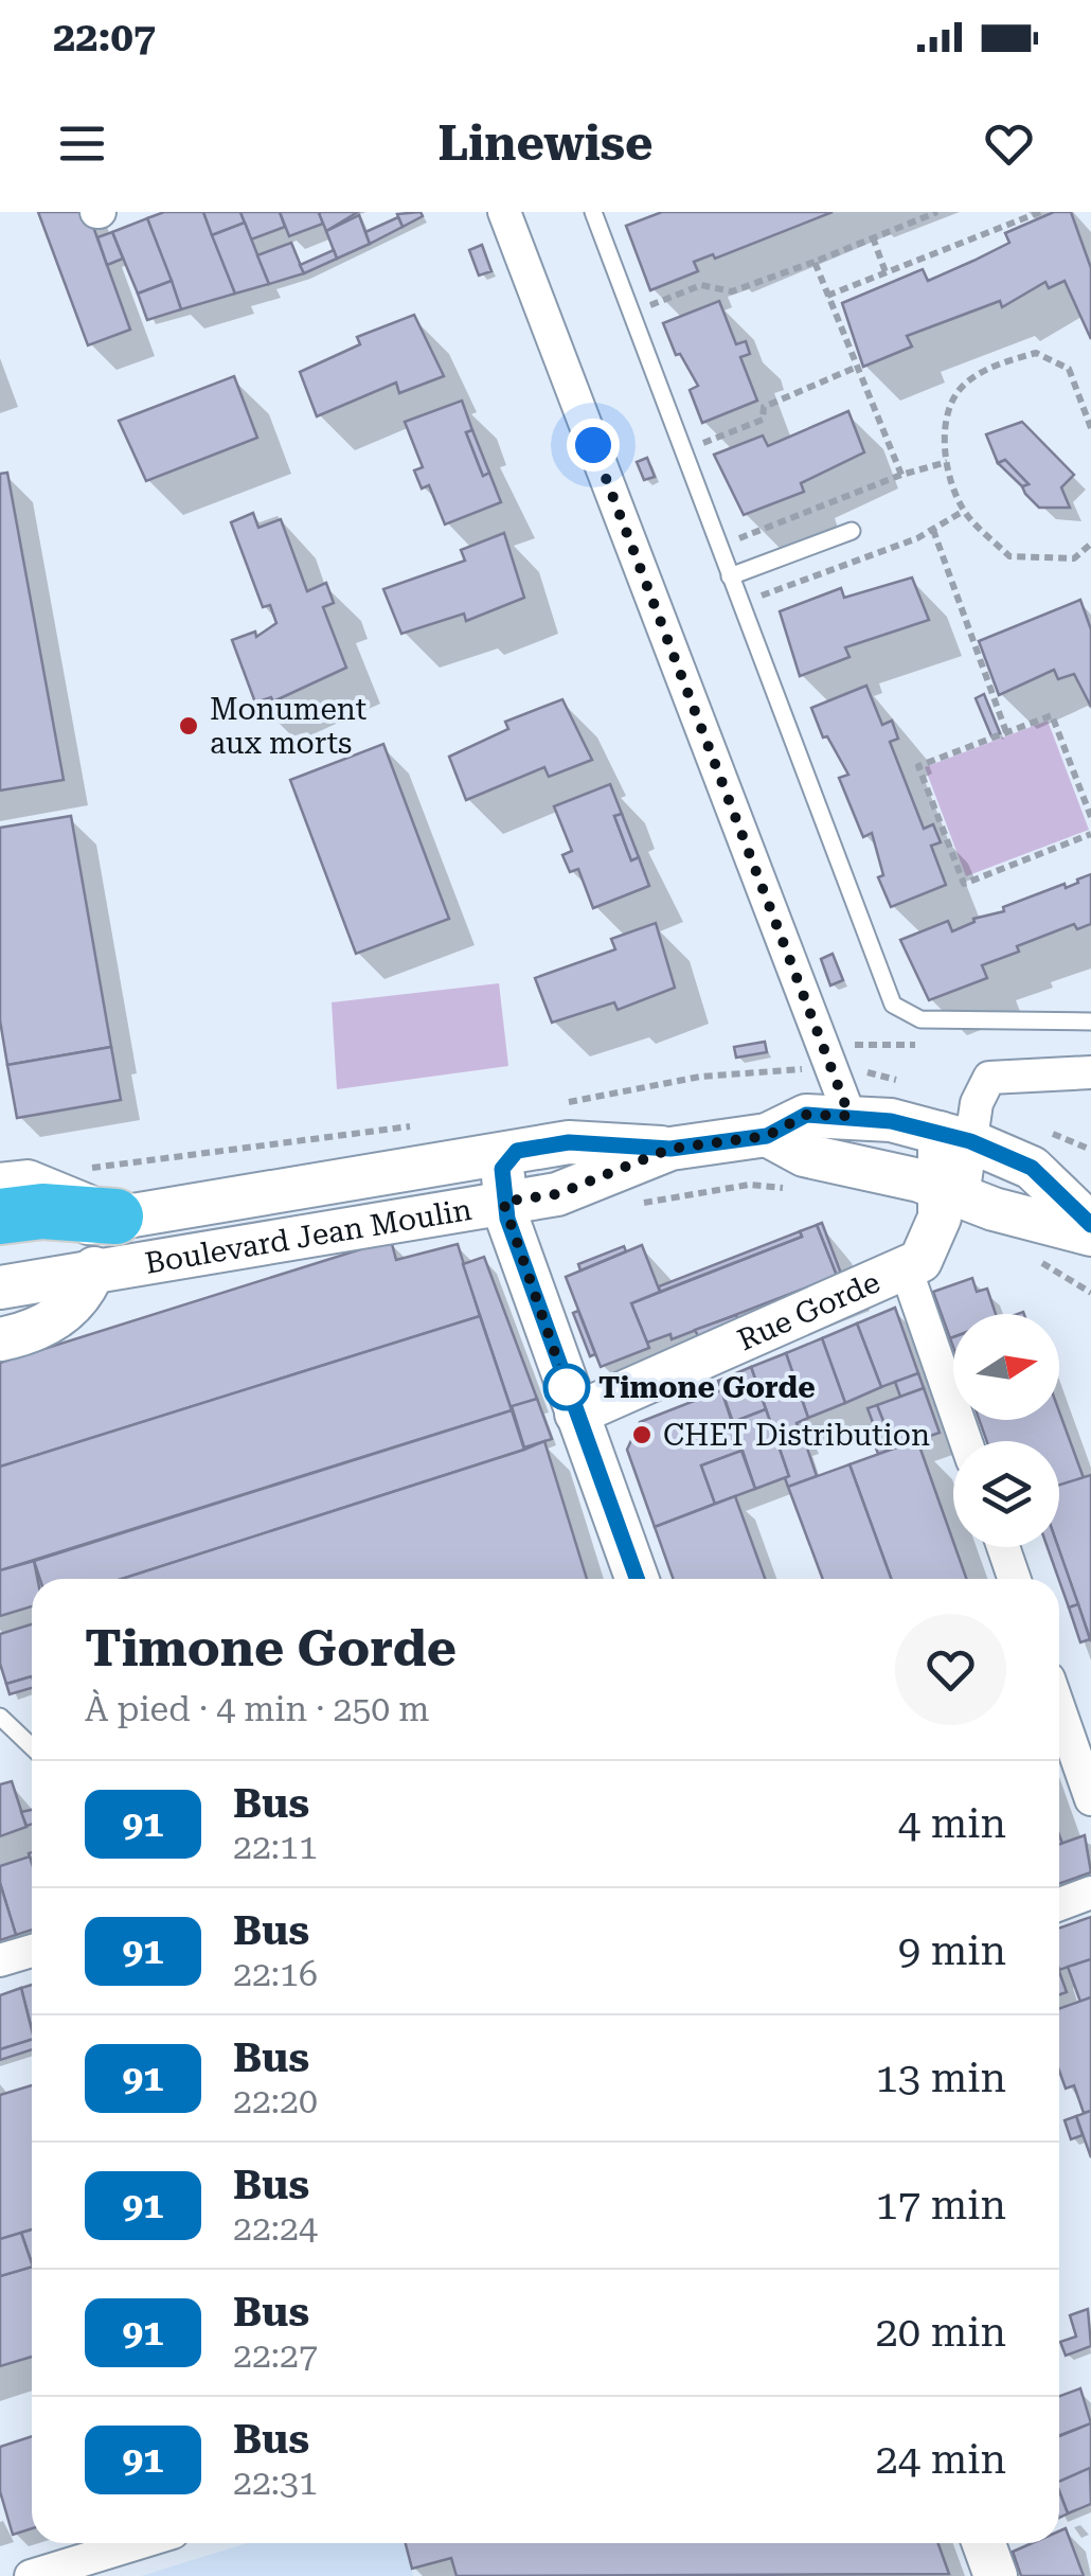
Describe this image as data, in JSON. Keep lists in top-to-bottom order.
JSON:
{
  "streets": {
    "main road": ["Boulevard Jean Moulin", "Rue Gorde"]
  },
  "crossings": [
    ["Boulevard Jean Moulin", "Rue Gorde"]
  ],
  "places": ["Monument aux morts", "Timone Gorde", "CHET Distribution"],
  "lines": ["bus line 91"],
  "north": "right",
  "page": {
    "status": "22:07",
    "header": "Linewise",
    "heading": ["Timone Gorde", "À pied · 4 min · 250 m"],
    "list": [
      {
        "mark": "91",
        "name": "Bus",
        "note": "22:11",
        "value": "4 min"
      },
      {
        "mark": "91",
        "name": "Bus",
        "note": "22:16",
        "value": "9 min"
      },
      {
        "mark": "91",
        "name": "Bus",
        "note": "22:20",
        "value": "13 min"
      },
      {
        "mark": "91",
        "name": "Bus",
        "note": "22:24",
        "value": "17 min"
      },
      {
        "mark": "91",
        "name": "Bus",
        "note": "22:27",
        "value": "20 min"
      },
      {
        "mark": "91",
        "name": "Bus",
        "note": "22:31",
        "value": "24 min"
      }
    ]
  }
}
